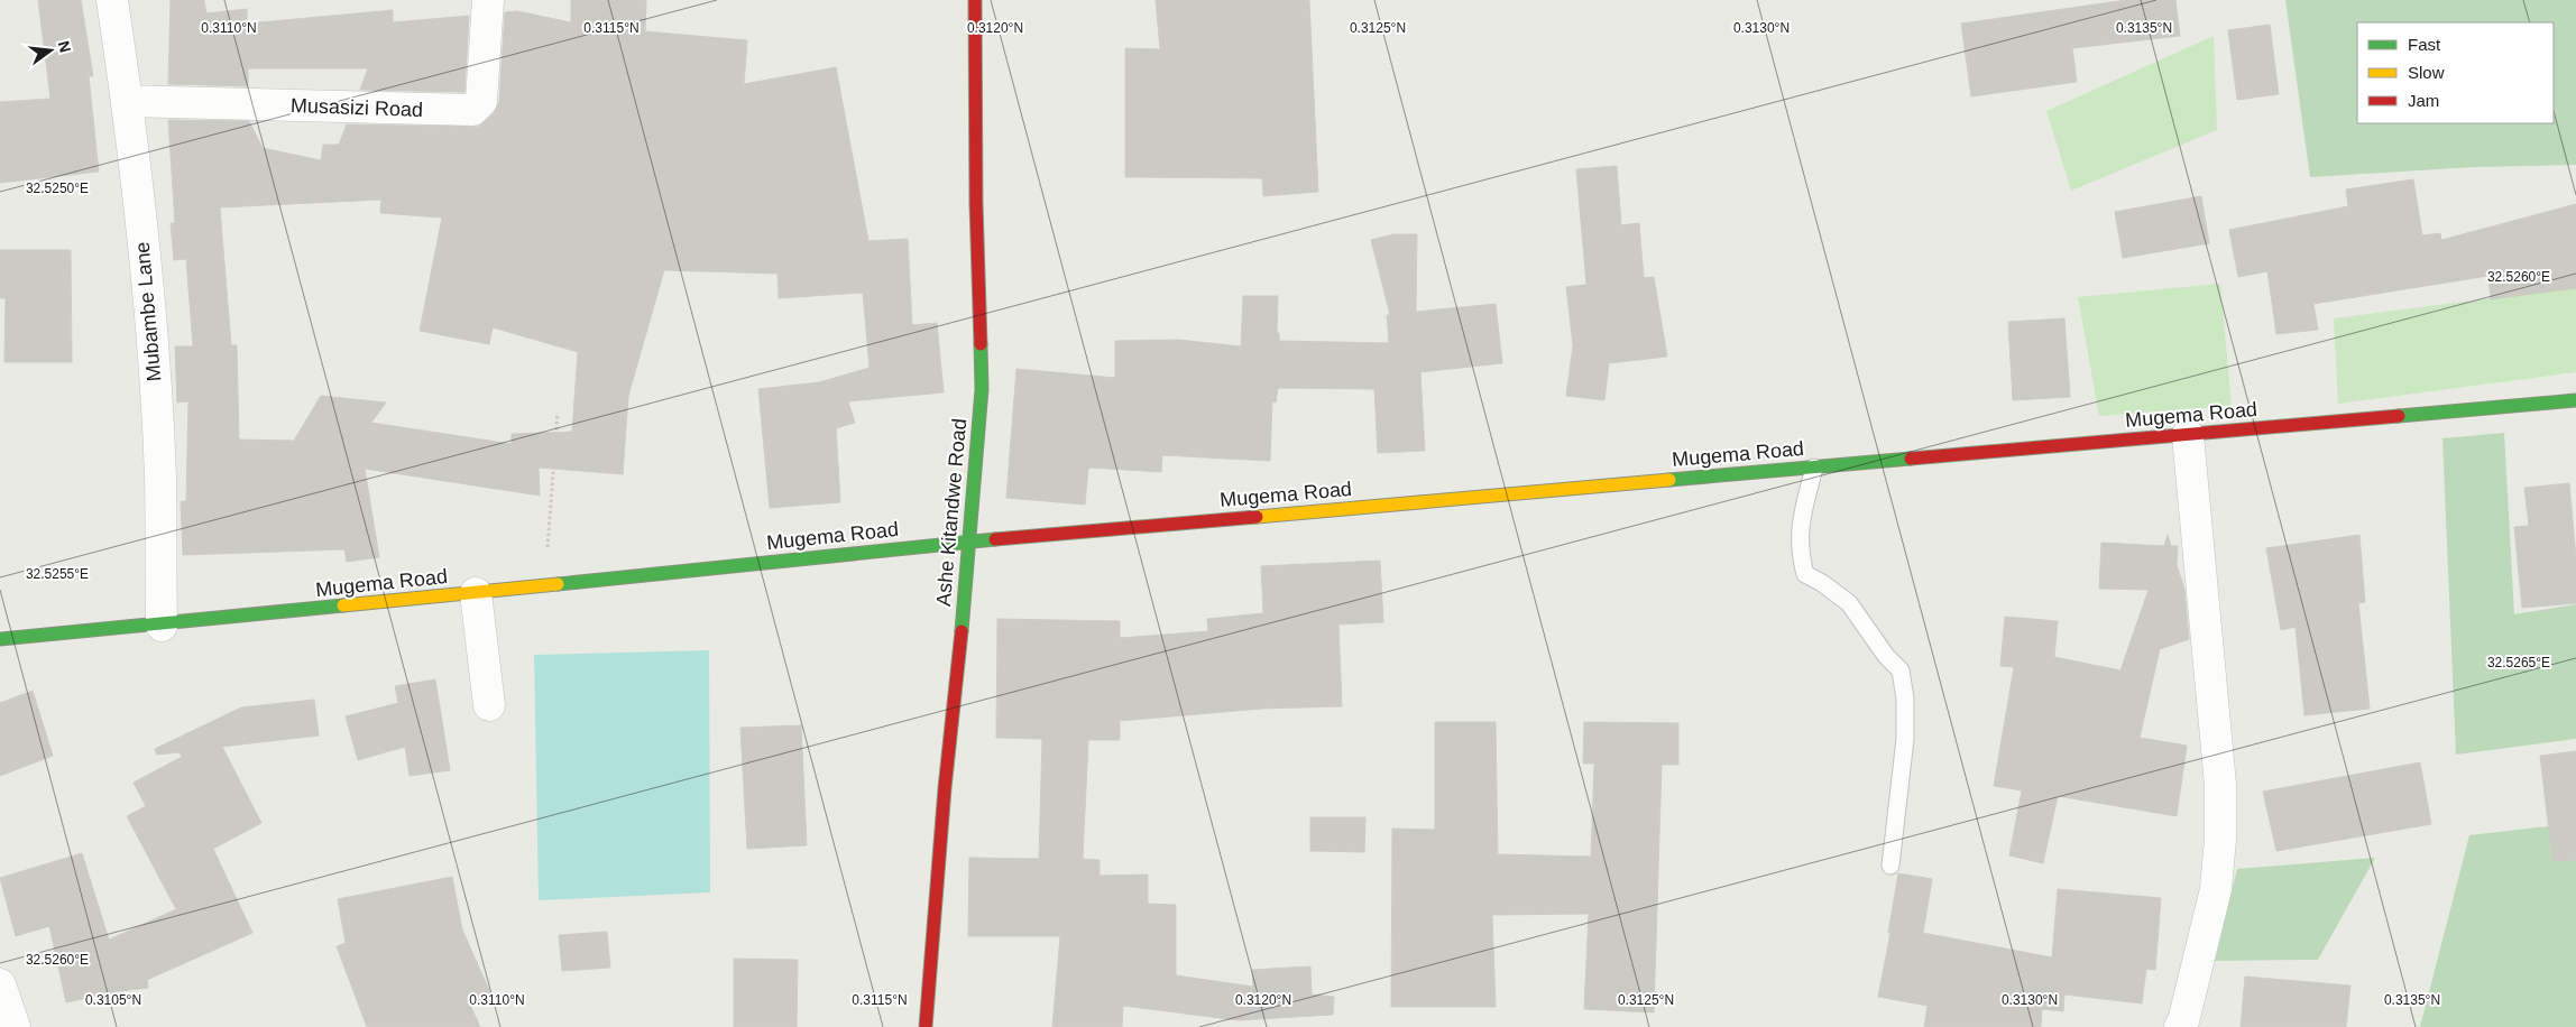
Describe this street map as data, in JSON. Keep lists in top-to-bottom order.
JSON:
{
  "streets": {
    "street": [
      "Musasizi Road",
      "Mubambe Lane",
      "Mugema Road",
      "Ashe Kitandwe Road"
    ]
  },
  "crossings": [
    ["Musasizi Road", "Mubambe Lane"],
    ["Mubambe Lane", "Mugema Road"],
    ["Mugema Road", "Ashe Kitandwe Road"]
  ],
  "legend": ["Fast", "Slow", "Jam"],
  "north": "right",
  "coordinates": [
    "0.3110°N",
    "0.3115°N",
    "0.3120°N",
    "0.3125°N",
    "0.3130°N",
    "0.3135°N",
    "32.5250°E",
    "32.5260°E",
    "32.5255°E",
    "32.5265°E",
    "0.3105°N"
  ]
}
